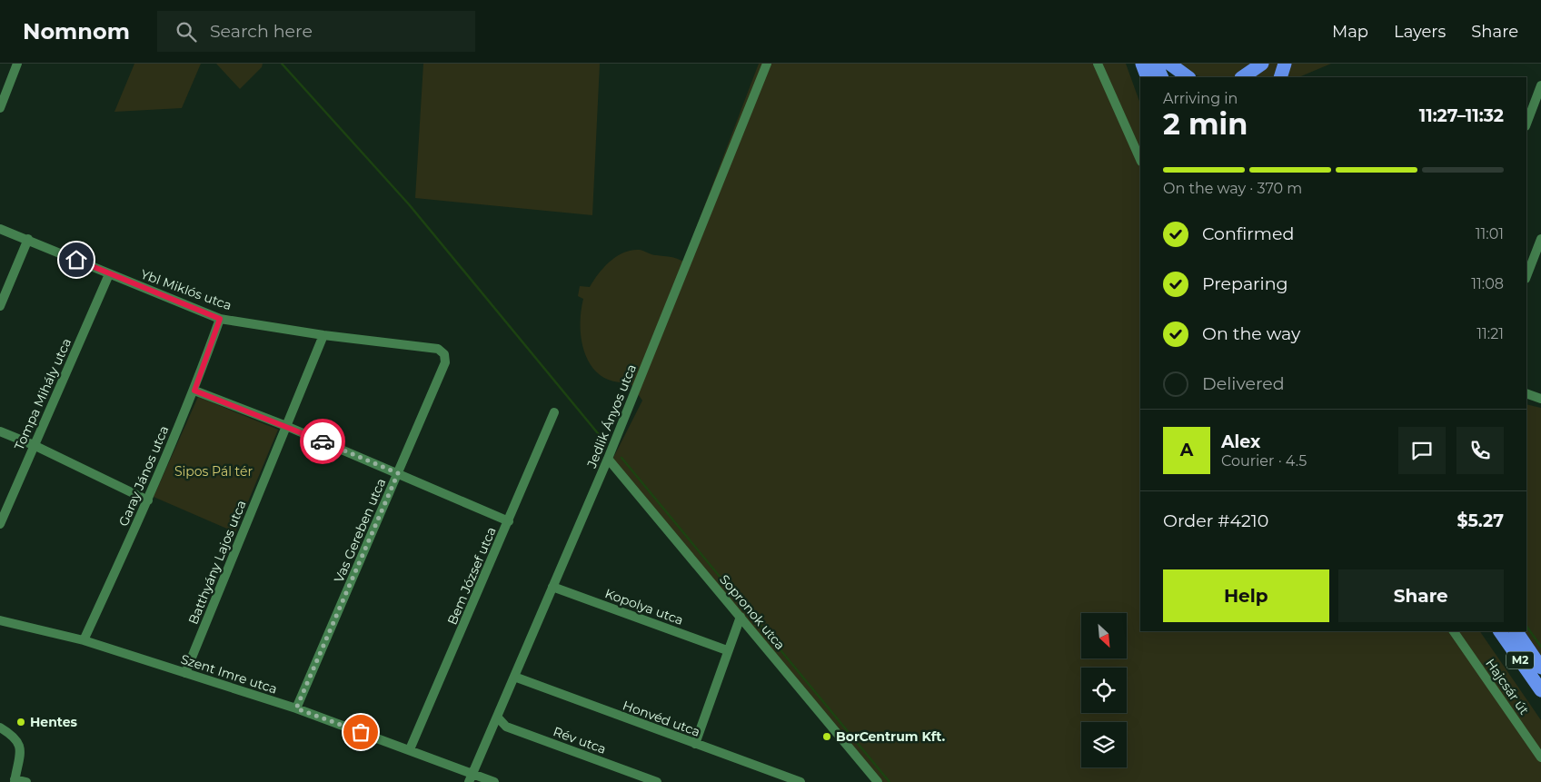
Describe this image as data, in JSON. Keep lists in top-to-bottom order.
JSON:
{
  "streets": {
    "highway": ["M2"],
    "street": [
      "Ybl Miklós utca",
      "Tompa Mihály utca",
      "Jedlik Ányos utca",
      "Garay János utca",
      "Vas Gereben utca",
      "Batthyány Lajos utca",
      "Bem József utca",
      "Kopolya utca",
      "Sopronok utca",
      "Szent Imre utca",
      "Hajcsár út",
      "Honvéd utca",
      "Rév utca"
    ]
  },
  "crossings": [
    ["Ybl Miklós utca", "Tompa Mihály utca"],
    ["Ybl Miklós utca", "Garay János utca"],
    ["Ybl Miklós utca", "Vas Gereben utca"],
    ["Ybl Miklós utca", "Batthyány Lajos utca"],
    ["Jedlik Ányos utca", "Kopolya utca"],
    ["Jedlik Ányos utca", "Sopronok utca"],
    ["Jedlik Ányos utca", "Szent Imre utca"],
    ["Jedlik Ányos utca", "Honvéd utca"],
    ["Jedlik Ányos utca", "Rév utca"],
    ["Garay János utca", "Szent Imre utca"],
    ["Vas Gereben utca", "Szent Imre utca"],
    ["Batthyány Lajos utca", "Szent Imre utca"],
    ["Bem József utca", "Szent Imre utca"]
  ],
  "parks": ["Sipos Pál tér"],
  "places": ["Hentes", "BorCentrum Kft."],
  "north": "bottom right",
  "page": {
    "header": "Nomnom",
    "search": "Search here",
    "nav": ["Map", "Layers", "Share"],
    "heading": ["2 min", "Arriving in", "11:27–11:32"],
    "panel": [
      "Alex",
      "Courier · 4.5",
      "Order #4210",
      "$5.27"
    ],
    "bar": "On the way · 370 m",
    "list": [
      ["Confirmed", "11:01"],
      ["Preparing", "11:08"],
      ["On the way", "11:21"],
      "Delivered"
    ],
    "round": "A",
    "buttons": ["Help", "Share"]
  }
}
